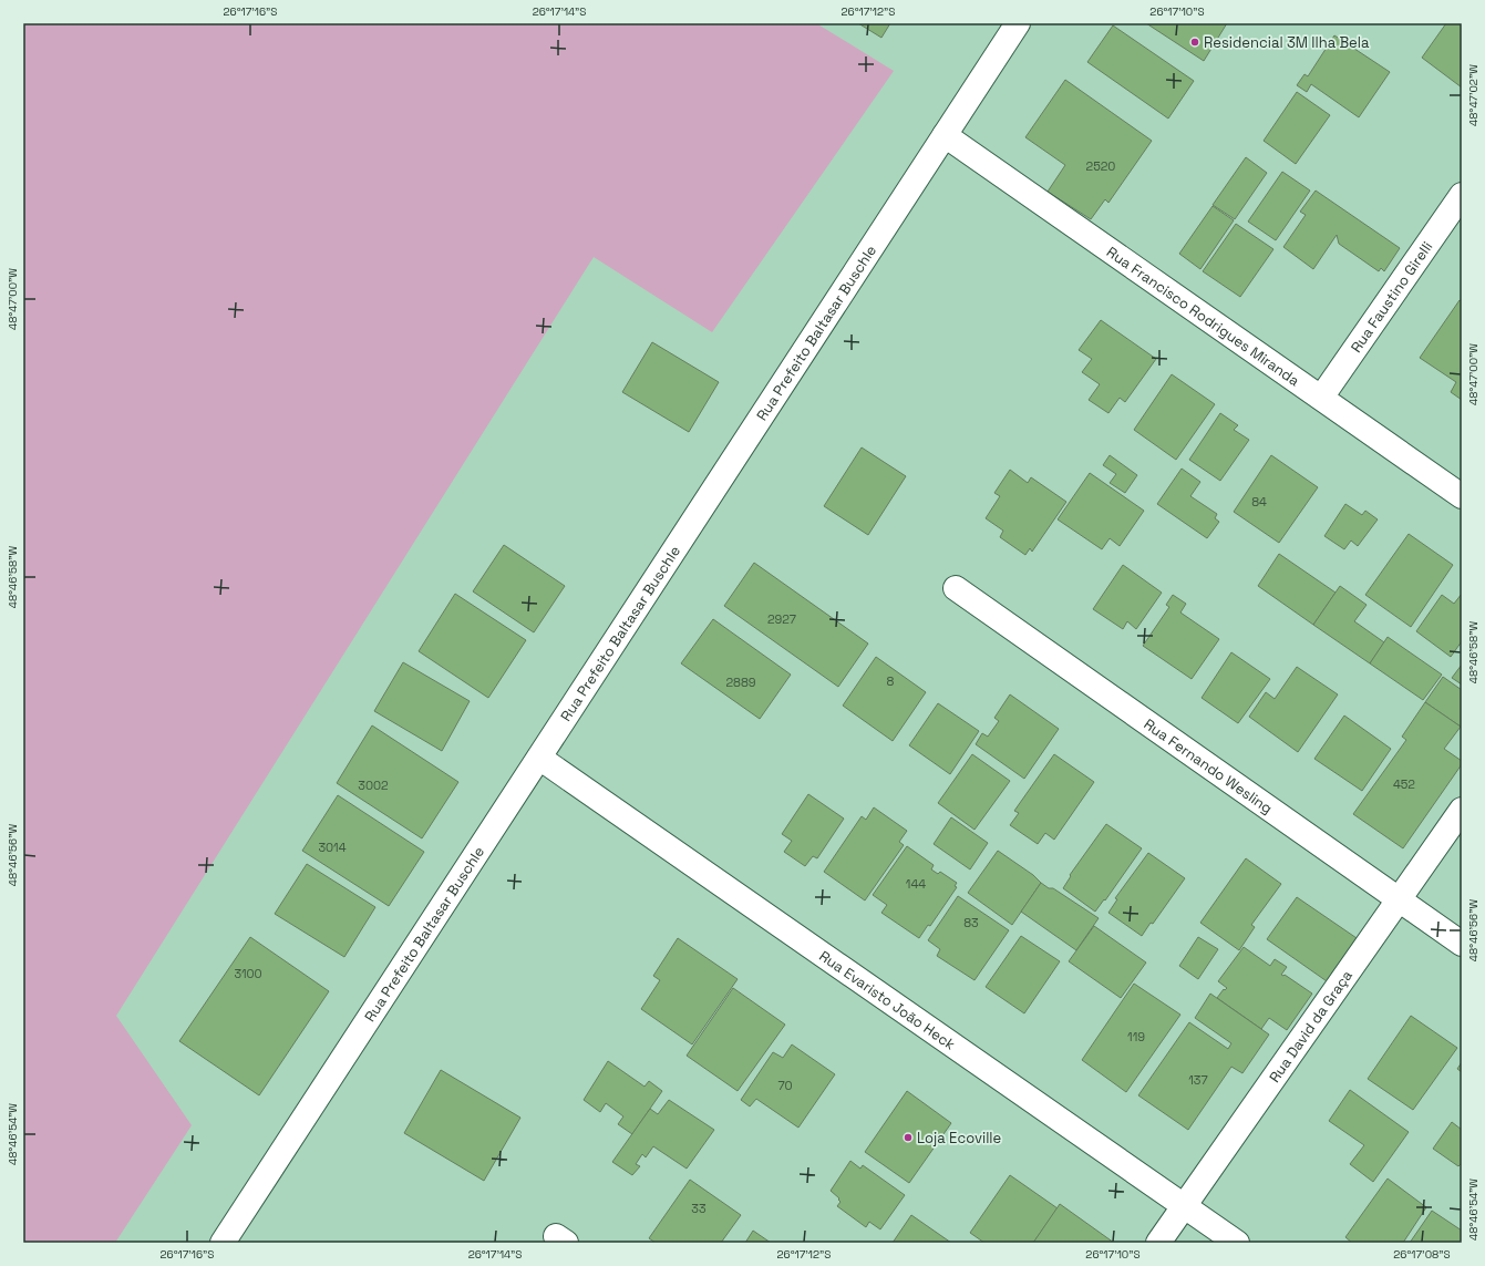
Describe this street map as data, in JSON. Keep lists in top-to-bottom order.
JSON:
{
  "streets": {
    "street": [
      "Rua Faustino Girelli",
      "Rua Francisco Rodrigues Miranda",
      "Rua Prefeito Baltasar Buschle",
      "Rua Fernando Wesling",
      "Rua Evaristo João Heck",
      "Rua David da Graça"
    ]
  },
  "crossings": [
    ["Rua Faustino Girelli", "Rua Francisco Rodrigues Miranda"],
    ["Rua Francisco Rodrigues Miranda", "Rua Prefeito Baltasar Buschle"],
    ["Rua Prefeito Baltasar Buschle", "Rua Evaristo João Heck"],
    ["Rua Fernando Wesling", "Rua David da Graça"],
    ["Rua Evaristo João Heck", "Rua David da Graça"]
  ],
  "places": ["Residencial 3M Ilha Bela", "Loja Ecoville"],
  "house_numbers": [
    "2520",
    "84",
    "2927",
    "8",
    "2889",
    "452",
    "3002",
    "3014",
    "144",
    "83",
    "3100",
    "119",
    "137",
    "70",
    "33"
  ],
  "coordinates": [
    "26°17'16\"S",
    "26°17'14\"S",
    "26°17'12\"S",
    "26°17'10\"S",
    "48°47'02\"W",
    "48°47'00\"W",
    "48°46'58\"W",
    "48°46'56\"W",
    "48°46'54\"W",
    "26°17'08\"S"
  ]
}
